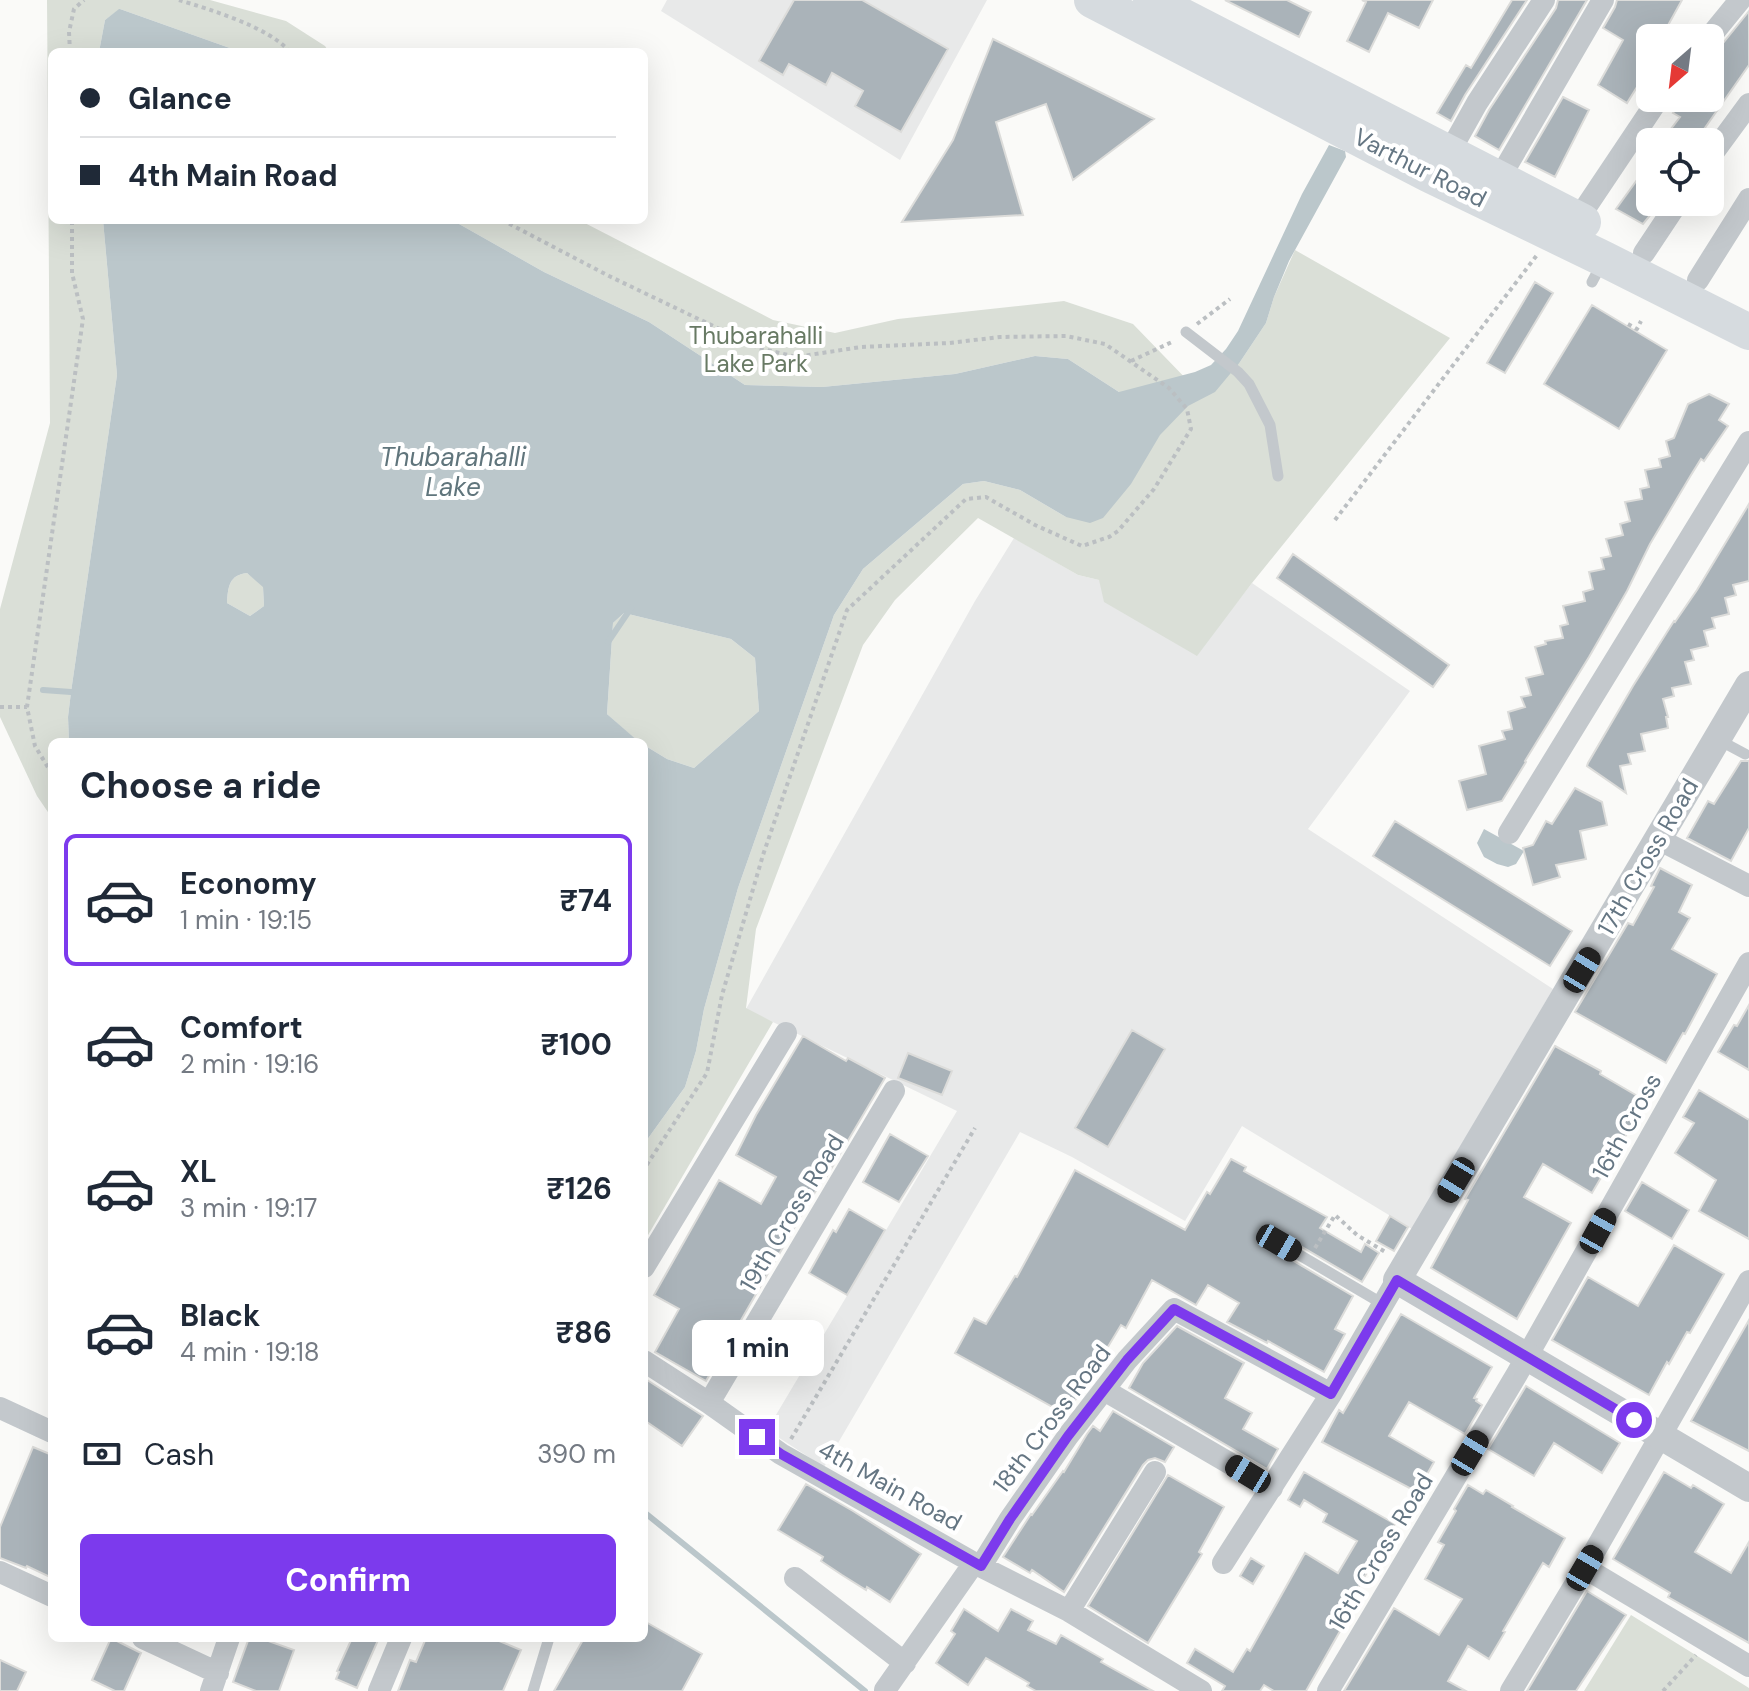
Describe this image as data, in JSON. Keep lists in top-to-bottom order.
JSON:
{
  "streets": {
    "main road": ["Varthur Road"],
    "street": [
      "17th Cross Road",
      "16th Cross",
      "19th Cross Road",
      "18th Cross Road",
      "4th Main Road",
      "16th Cross Road"
    ]
  },
  "crossings": [
    ["17th Cross Road", "18th Cross Road"],
    ["16th Cross", "16th Cross Road"],
    ["19th Cross Road", "4th Main Road"],
    ["18th Cross Road", "4th Main Road"]
  ],
  "water": ["Thubarahalli Lake"],
  "parks": ["Thubarahalli Lake Park"],
  "north": "bottom left",
  "page": {
    "banner": ["Glance", "4th Main Road"],
    "heading": "Choose a ride",
    "list": [
      {
        "name": "Economy",
        "note": "1 min · 19:15",
        "value": "₹74"
      },
      {
        "name": "Comfort",
        "note": "2 min · 19:16",
        "value": "₹100"
      },
      {
        "name": "XL",
        "note": "3 min · 19:17",
        "value": "₹126"
      },
      {
        "name": "Black",
        "note": "4 min · 19:18",
        "value": "₹86"
      }
    ],
    "bubble": "1 min",
    "pay": ["Cash", "390 m"],
    "buttons": "Confirm"
  }
}
